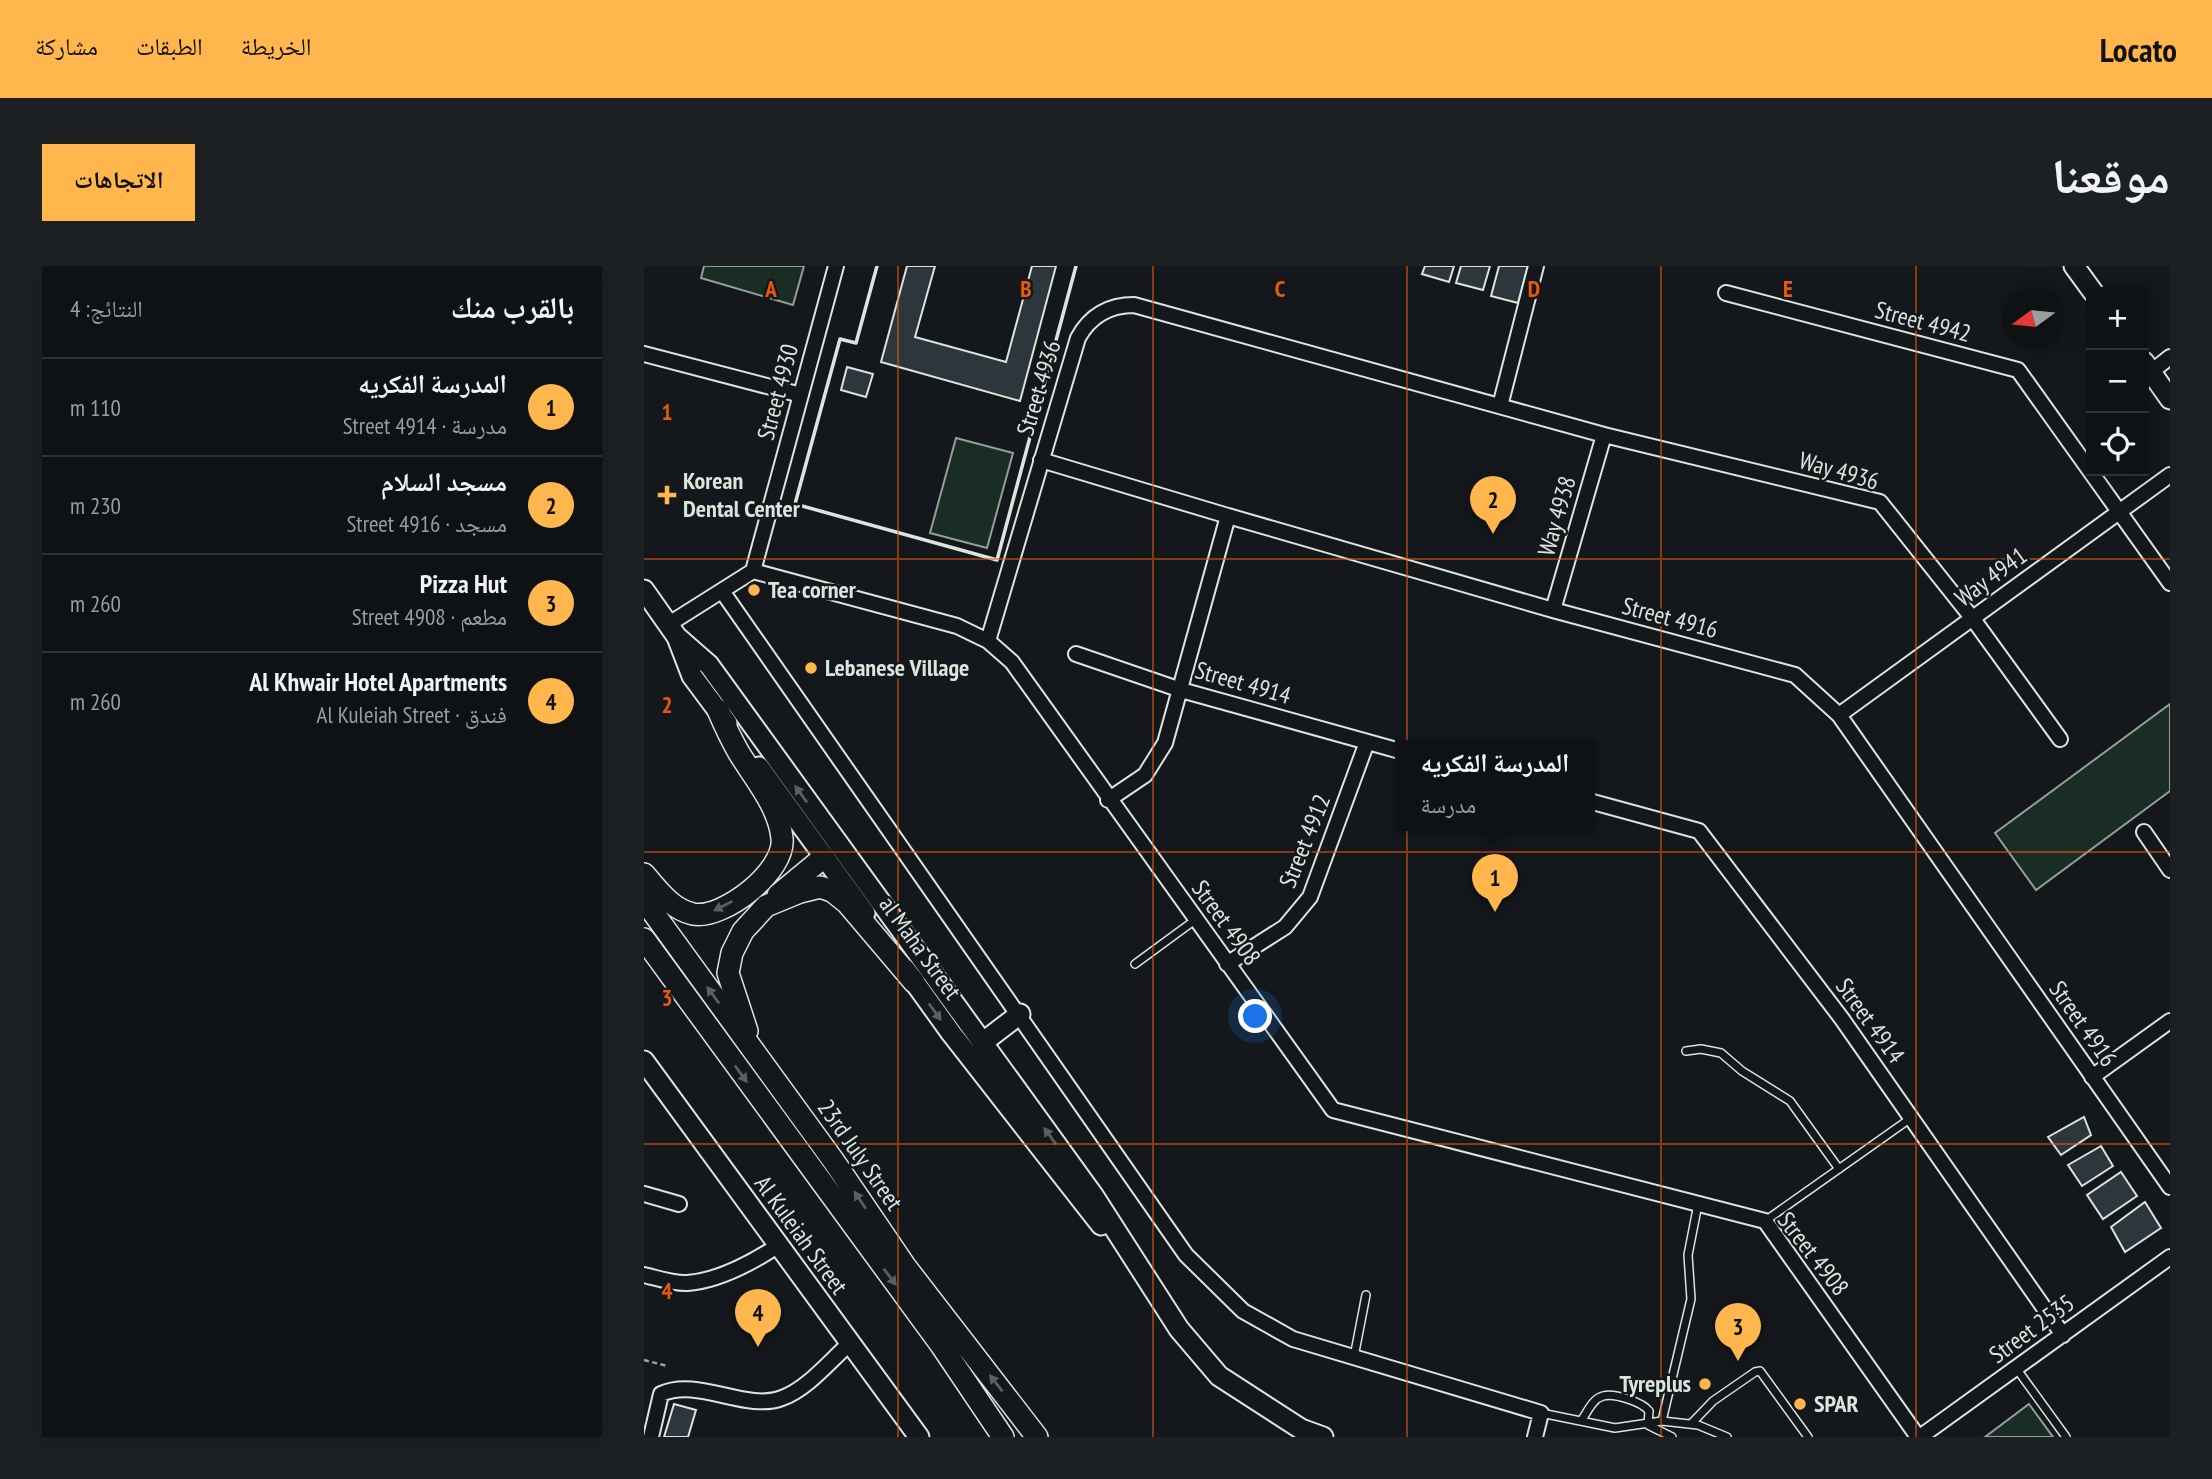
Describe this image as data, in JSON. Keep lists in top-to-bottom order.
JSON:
{
  "streets": {
    "main road": ["23rd July Street"],
    "street": [
      "Street 4942",
      "Street 4936",
      "Street 4930",
      "Way 4936",
      "Way 4938",
      "Way 4941",
      "Street 4916",
      "Street 4914",
      "Street 4912",
      "Street 4908",
      "al Maha Street",
      "Al Kuleiah Street",
      "Street 2535"
    ]
  },
  "crossings": [
    ["Street 4942", "Way 4941"],
    ["Street 4936", "Way 4936"],
    ["Street 4936", "Street 4916"],
    ["Street 4936", "Street 4908"],
    ["Street 4930", "Street 4908"],
    ["Way 4936", "Way 4938"],
    ["Way 4936", "Way 4941"],
    ["Way 4938", "Street 4916"],
    ["Way 4941", "Street 4916"],
    ["Street 4914", "Street 4912"],
    ["Street 4914", "Street 2535"],
    ["Street 4912", "Street 4908"],
    ["Street 4908", "Street 2535"]
  ],
  "places": {
    "health": ["Korean Dental Center"],
    "other": [
      "Tea corner",
      "Lebanese Village",
      "Tyreplus",
      "SPAR"
    ]
  },
  "north": "left",
  "page": {
    "header": "Locato",
    "nav": ["الخريطة", "الطبقات", "مشاركة"],
    "title": "موقعنا",
    "buttons": "الاتجاهات",
    "heading": ["بالقرب منك", "النتائج: 4"],
    "map_buttons": ["+", "−"],
    "list": [
      {
        "mark": "1",
        "name": "المدرسة الفكريه",
        "note": "مدرسة · Street 4914",
        "value": "110 m"
      },
      {
        "mark": "2",
        "name": "مسجد السلام",
        "note": "مسجد · Street 4916",
        "value": "230 m"
      },
      {
        "mark": "3",
        "name": "Pizza Hut",
        "note": "مطعم · Street 4908",
        "value": "260 m"
      },
      {
        "mark": "4",
        "name": "Al Khwair Hotel Apartments",
        "note": "فندق · Al Kuleiah Street",
        "value": "260 m"
      }
    ],
    "pins": [
      "2",
      "1",
      "4",
      "3"
    ],
    "popup": ["المدرسة الفكريه", "مدرسة"]
  },
  "grid": {
    "columns": [
      "A",
      "B",
      "C",
      "D",
      "E"
    ],
    "rows": [
      "1",
      "2",
      "3",
      "4"
    ]
  }
}
